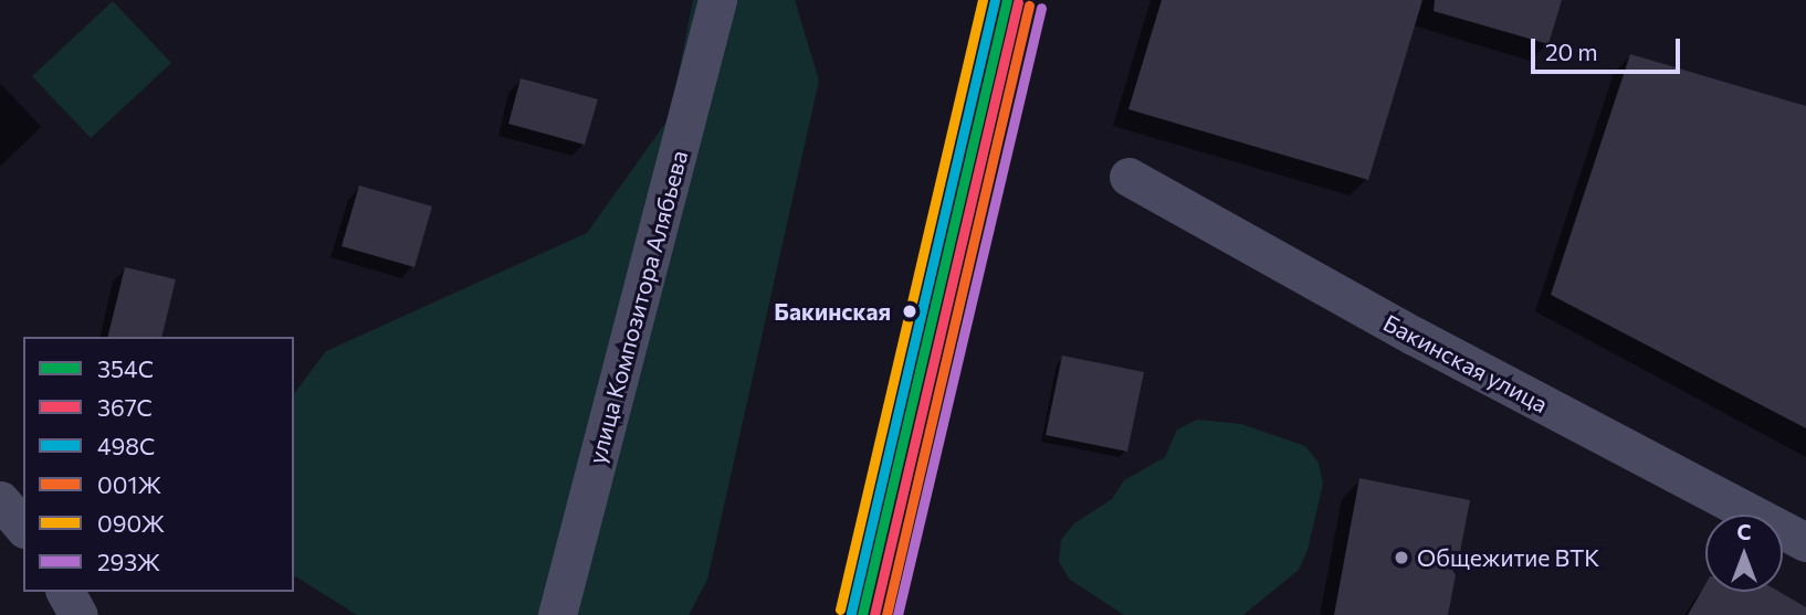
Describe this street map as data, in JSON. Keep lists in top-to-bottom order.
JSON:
{
  "streets": {
    "street": ["улица Композитора Алябьева", "Бакинская улица"]
  },
  "places": ["Бакинская", "Общежитие ВТК"],
  "lines": [
    "transit line 354С",
    "transit line 498С",
    "transit line 090Ж",
    "transit line 367С",
    "transit line 001Ж",
    "transit line 293Ж"
  ],
  "legend": [
    "354С",
    "367С",
    "498С",
    "001Ж",
    "090Ж",
    "293Ж"
  ],
  "scale_bar": "20 m",
  "north": "top"
}
